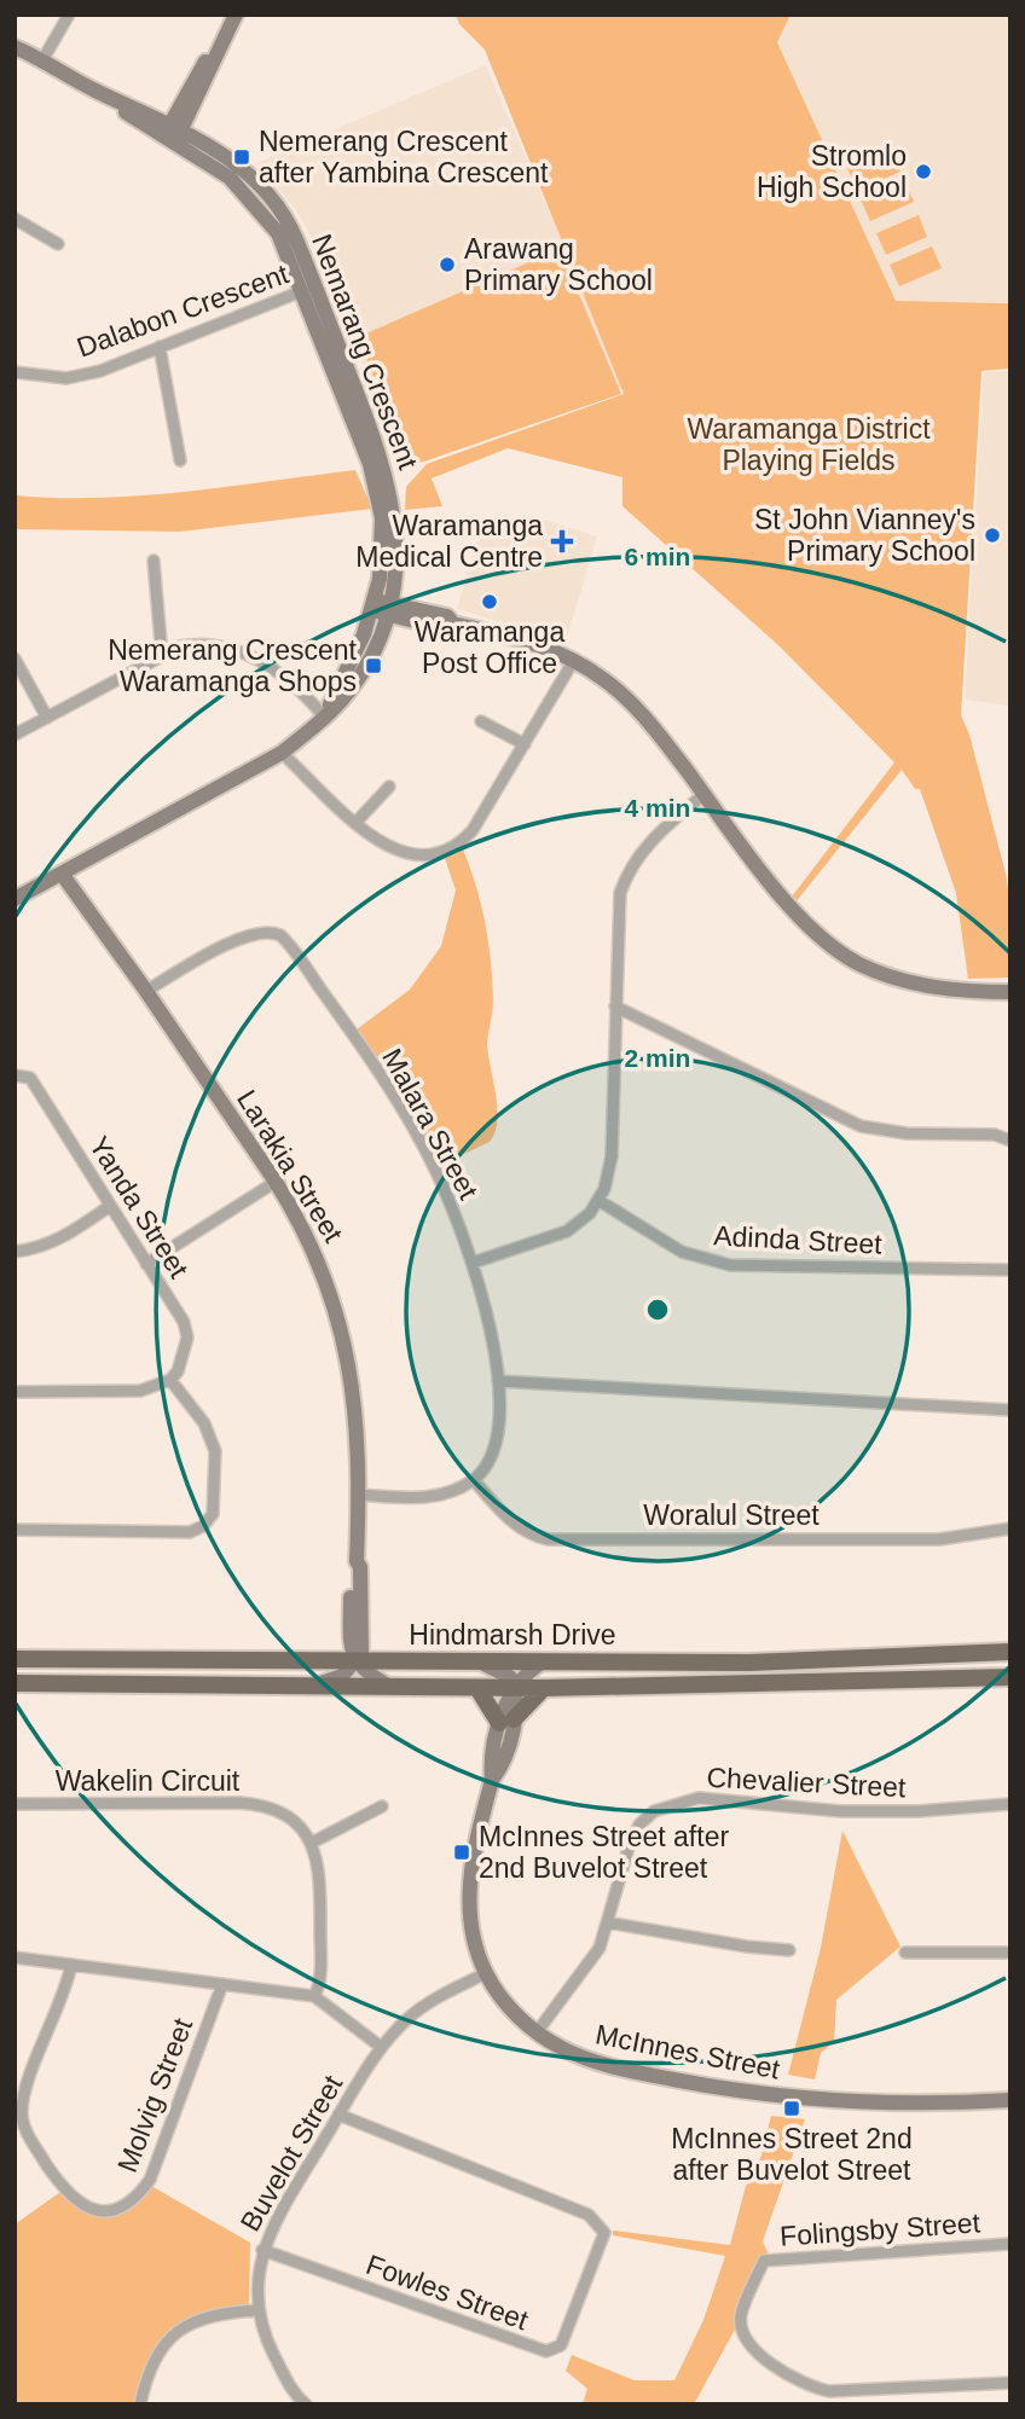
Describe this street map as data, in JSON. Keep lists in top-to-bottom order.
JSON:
{
  "streets": {
    "main road": ["Hindmarsh Drive"],
    "street": [
      "Dalabon Crescent",
      "Nemarang Crescent",
      "Malara Street",
      "Larakia Street",
      "Yanda Street",
      "Adinda Street",
      "Woralul Street",
      "Wakelin Circuit",
      "Chevalier Street",
      "McInnes Street",
      "Molvig Street",
      "Buvelot Street",
      "Folingsby Street",
      "Fowles Street"
    ]
  },
  "crossings": [
    ["Dalabon Crescent", "Nemarang Crescent"],
    ["Nemarang Crescent", "Larakia Street"],
    ["Malara Street", "Larakia Street"],
    ["Malara Street", "Woralul Street"],
    ["Larakia Street", "Hindmarsh Drive"],
    ["Hindmarsh Drive", "McInnes Street"],
    ["Chevalier Street", "McInnes Street"],
    ["McInnes Street", "Buvelot Street"],
    ["Buvelot Street", "Fowles Street"]
  ],
  "parks": ["Waramanga District Playing Fields"],
  "places": {
    "transit": [
      "Nemerang Crescent after Yambina Crescent",
      "Nemerang Crescent Waramanga Shops",
      "McInnes Street after 2nd Buvelot Street",
      "McInnes Street 2nd after Buvelot Street"
    ],
    "other": [
      "Stromlo High School",
      "Arawang Primary School",
      "St John Vianney's Primary School",
      "Waramanga Post Office"
    ],
    "health": ["Waramanga Medical Centre"]
  },
  "rings": ["6 min", "4 min", "2 min"]
}
